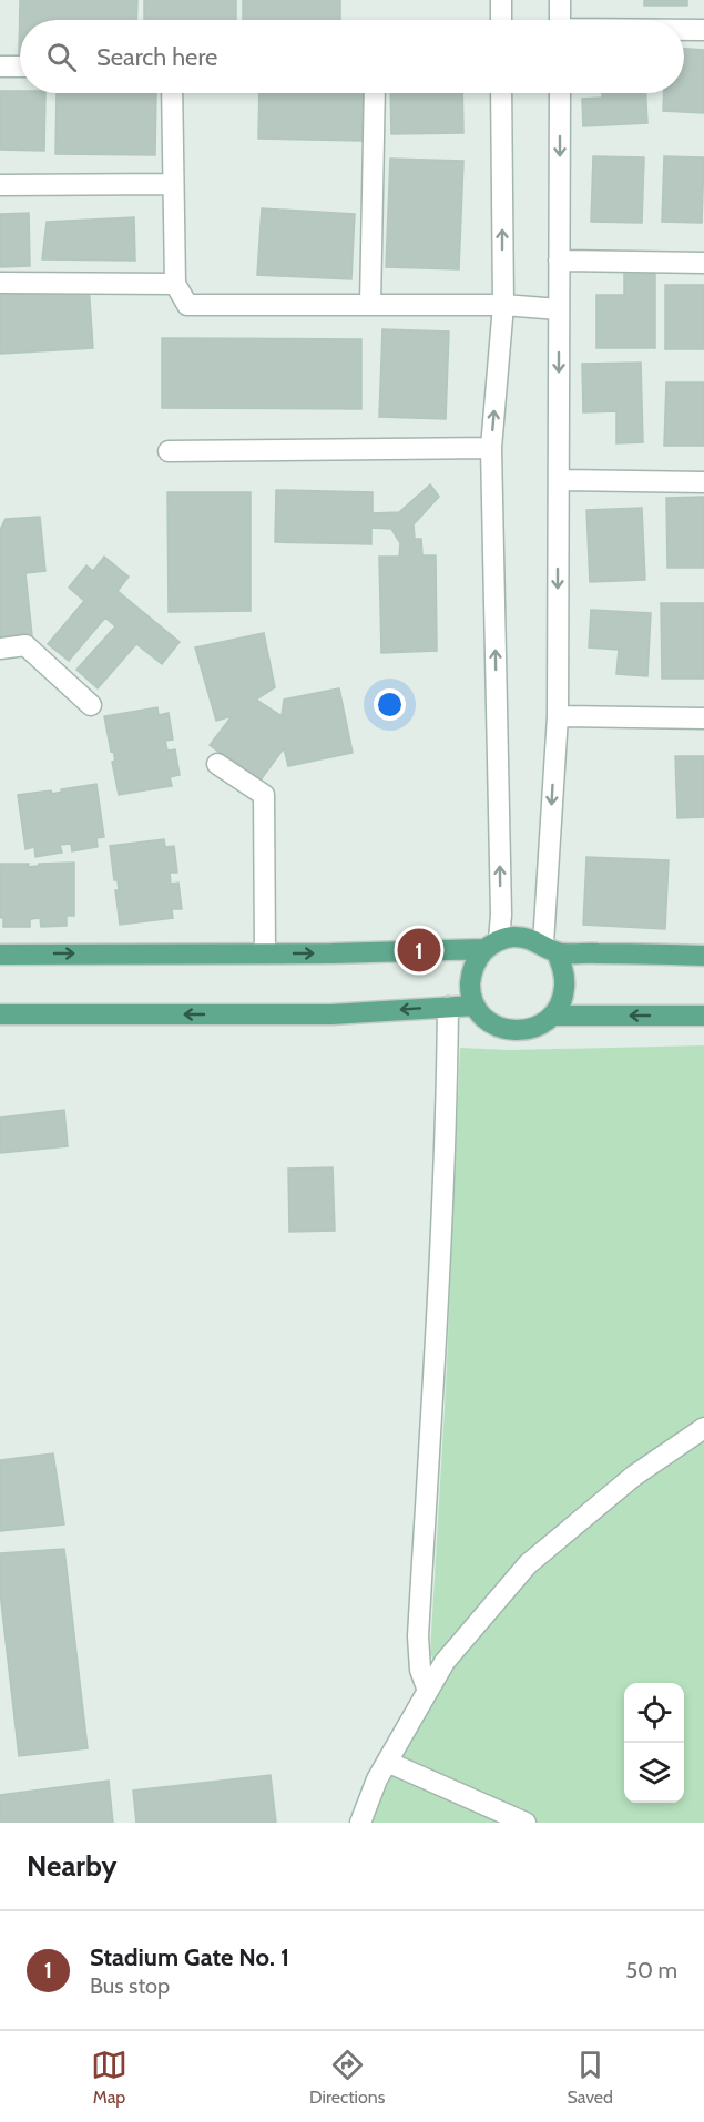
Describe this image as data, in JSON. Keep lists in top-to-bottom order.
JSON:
{
  "page": {
    "search": "Search here",
    "pins": "1",
    "heading": "Nearby",
    "list": [
      {
        "mark": "1",
        "name": "Stadium Gate No. 1",
        "note": "Bus stop",
        "value": "50 m"
      }
    ],
    "nav": ["Map", "Directions", "Saved"]
  }
}
